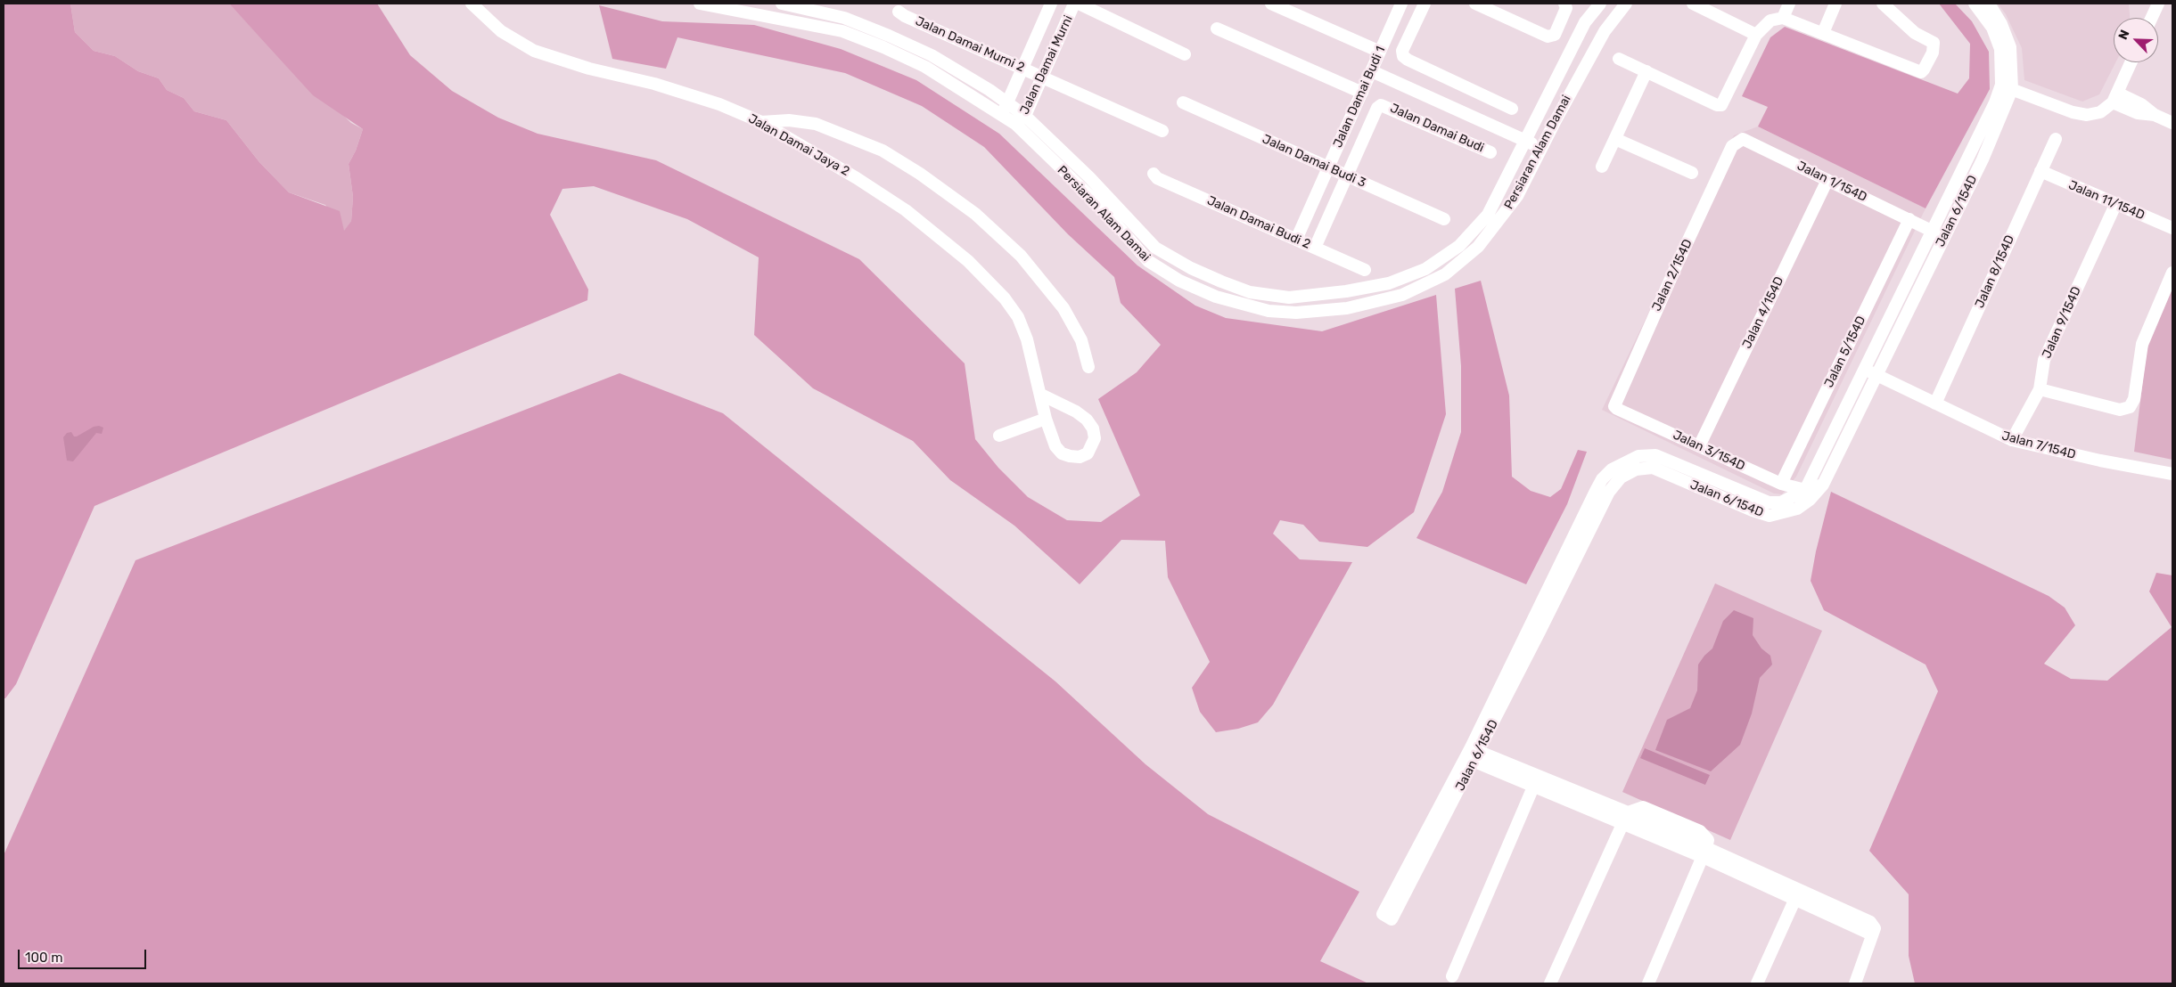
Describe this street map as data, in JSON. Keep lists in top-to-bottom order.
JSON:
{
  "streets": {
    "street": [
      "Jalan Damai Murni 2",
      "Jalan Damai Murni",
      "Jalan Damai Budi 1",
      "Jalan Damai Budi",
      "Jalan Damai Jaya 2",
      "Persiaran Alam Damai",
      "Jalan Damai Budi 3",
      "Jalan 1/154D",
      "Jalan 11/154D",
      "Jalan 6/154D",
      "Jalan Damai Budi 2",
      "Jalan 8/154D",
      "Jalan 2/154D",
      "Jalan 4/154D",
      "Jalan 9/154D",
      "Jalan 5/154D",
      "Jalan 7/154D",
      "Jalan 3/154D"
    ]
  },
  "crossings": [
    ["Jalan Damai Murni 2", "Jalan Damai Murni"],
    ["Jalan Damai Murni", "Persiaran Alam Damai"],
    ["Jalan Damai Budi 1", "Jalan Damai Budi"],
    ["Jalan Damai Budi 1", "Jalan Damai Budi 3"],
    ["Jalan Damai Budi 1", "Jalan Damai Budi 2"],
    ["Jalan Damai Budi", "Persiaran Alam Damai"],
    ["Jalan Damai Budi", "Jalan Damai Budi 3"],
    ["Jalan Damai Budi", "Jalan Damai Budi 2"],
    ["Jalan 1/154D", "Jalan 6/154D"],
    ["Jalan 1/154D", "Jalan 2/154D"],
    ["Jalan 1/154D", "Jalan 4/154D"],
    ["Jalan 1/154D", "Jalan 5/154D"],
    ["Jalan 11/154D", "Jalan 8/154D"],
    ["Jalan 11/154D", "Jalan 9/154D"],
    ["Jalan 6/154D", "Jalan 7/154D"],
    ["Jalan 6/154D", "Jalan 3/154D"],
    ["Jalan 8/154D", "Jalan 7/154D"],
    ["Jalan 2/154D", "Jalan 3/154D"],
    ["Jalan 4/154D", "Jalan 3/154D"],
    ["Jalan 9/154D", "Jalan 7/154D"],
    ["Jalan 5/154D", "Jalan 3/154D"]
  ],
  "scale_bar": "100 m",
  "north": "top left"
}
